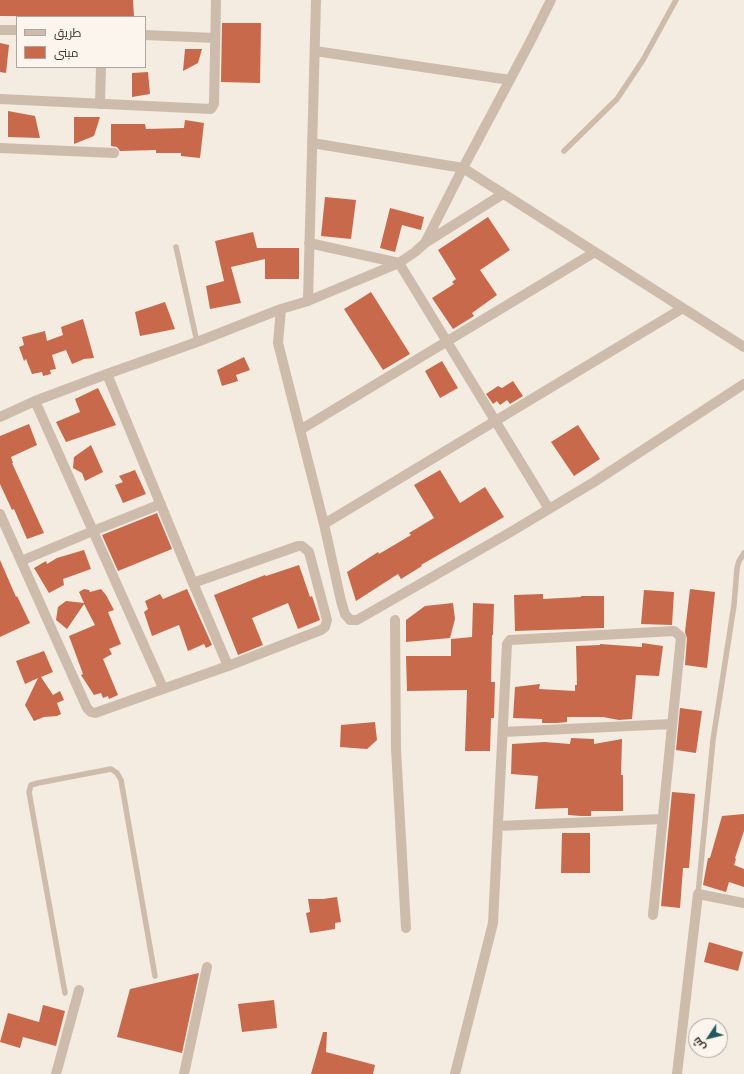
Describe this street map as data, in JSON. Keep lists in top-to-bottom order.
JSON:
{
  "legend": ["طريق", "مبنى"],
  "north": "bottom left"
}
